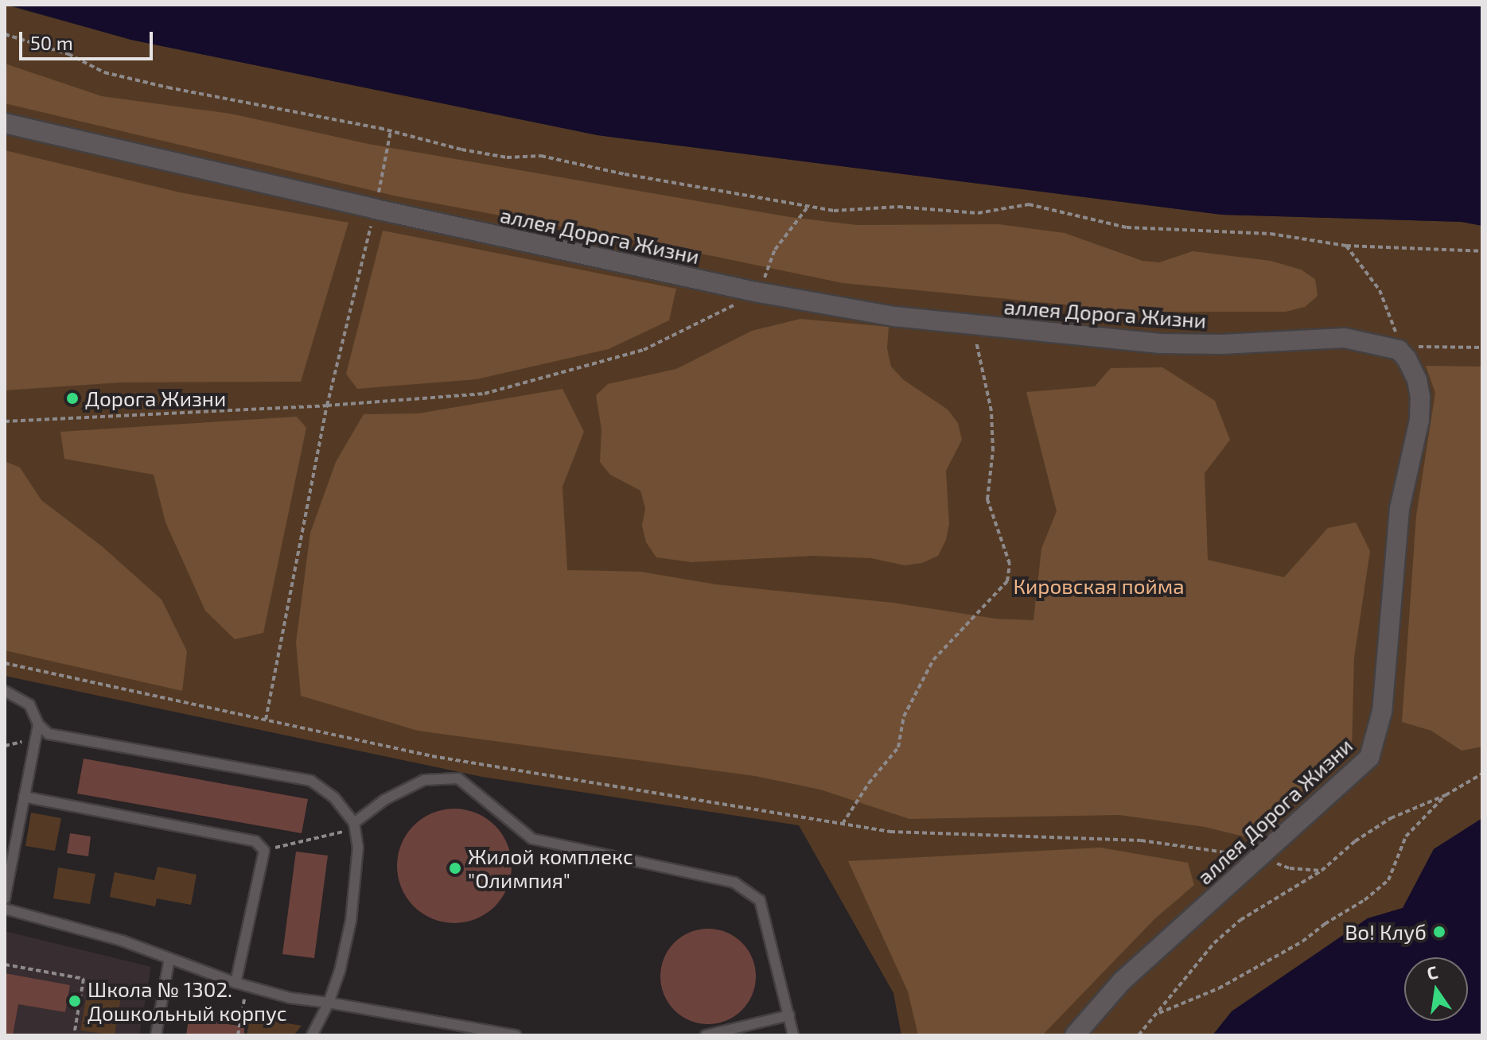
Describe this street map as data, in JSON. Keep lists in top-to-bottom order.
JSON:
{
  "streets": {
    "street": ["аллея Дорога Жизни"]
  },
  "parks": ["Кировская пойма"],
  "places": [
    "Дорога Жизни",
    "Жилой комплекс \"Олимпия\"",
    "Во! Клуб",
    "Школа № 1302. Дошкольный корпус"
  ],
  "scale_bar": "50 m",
  "north": "top"
}
